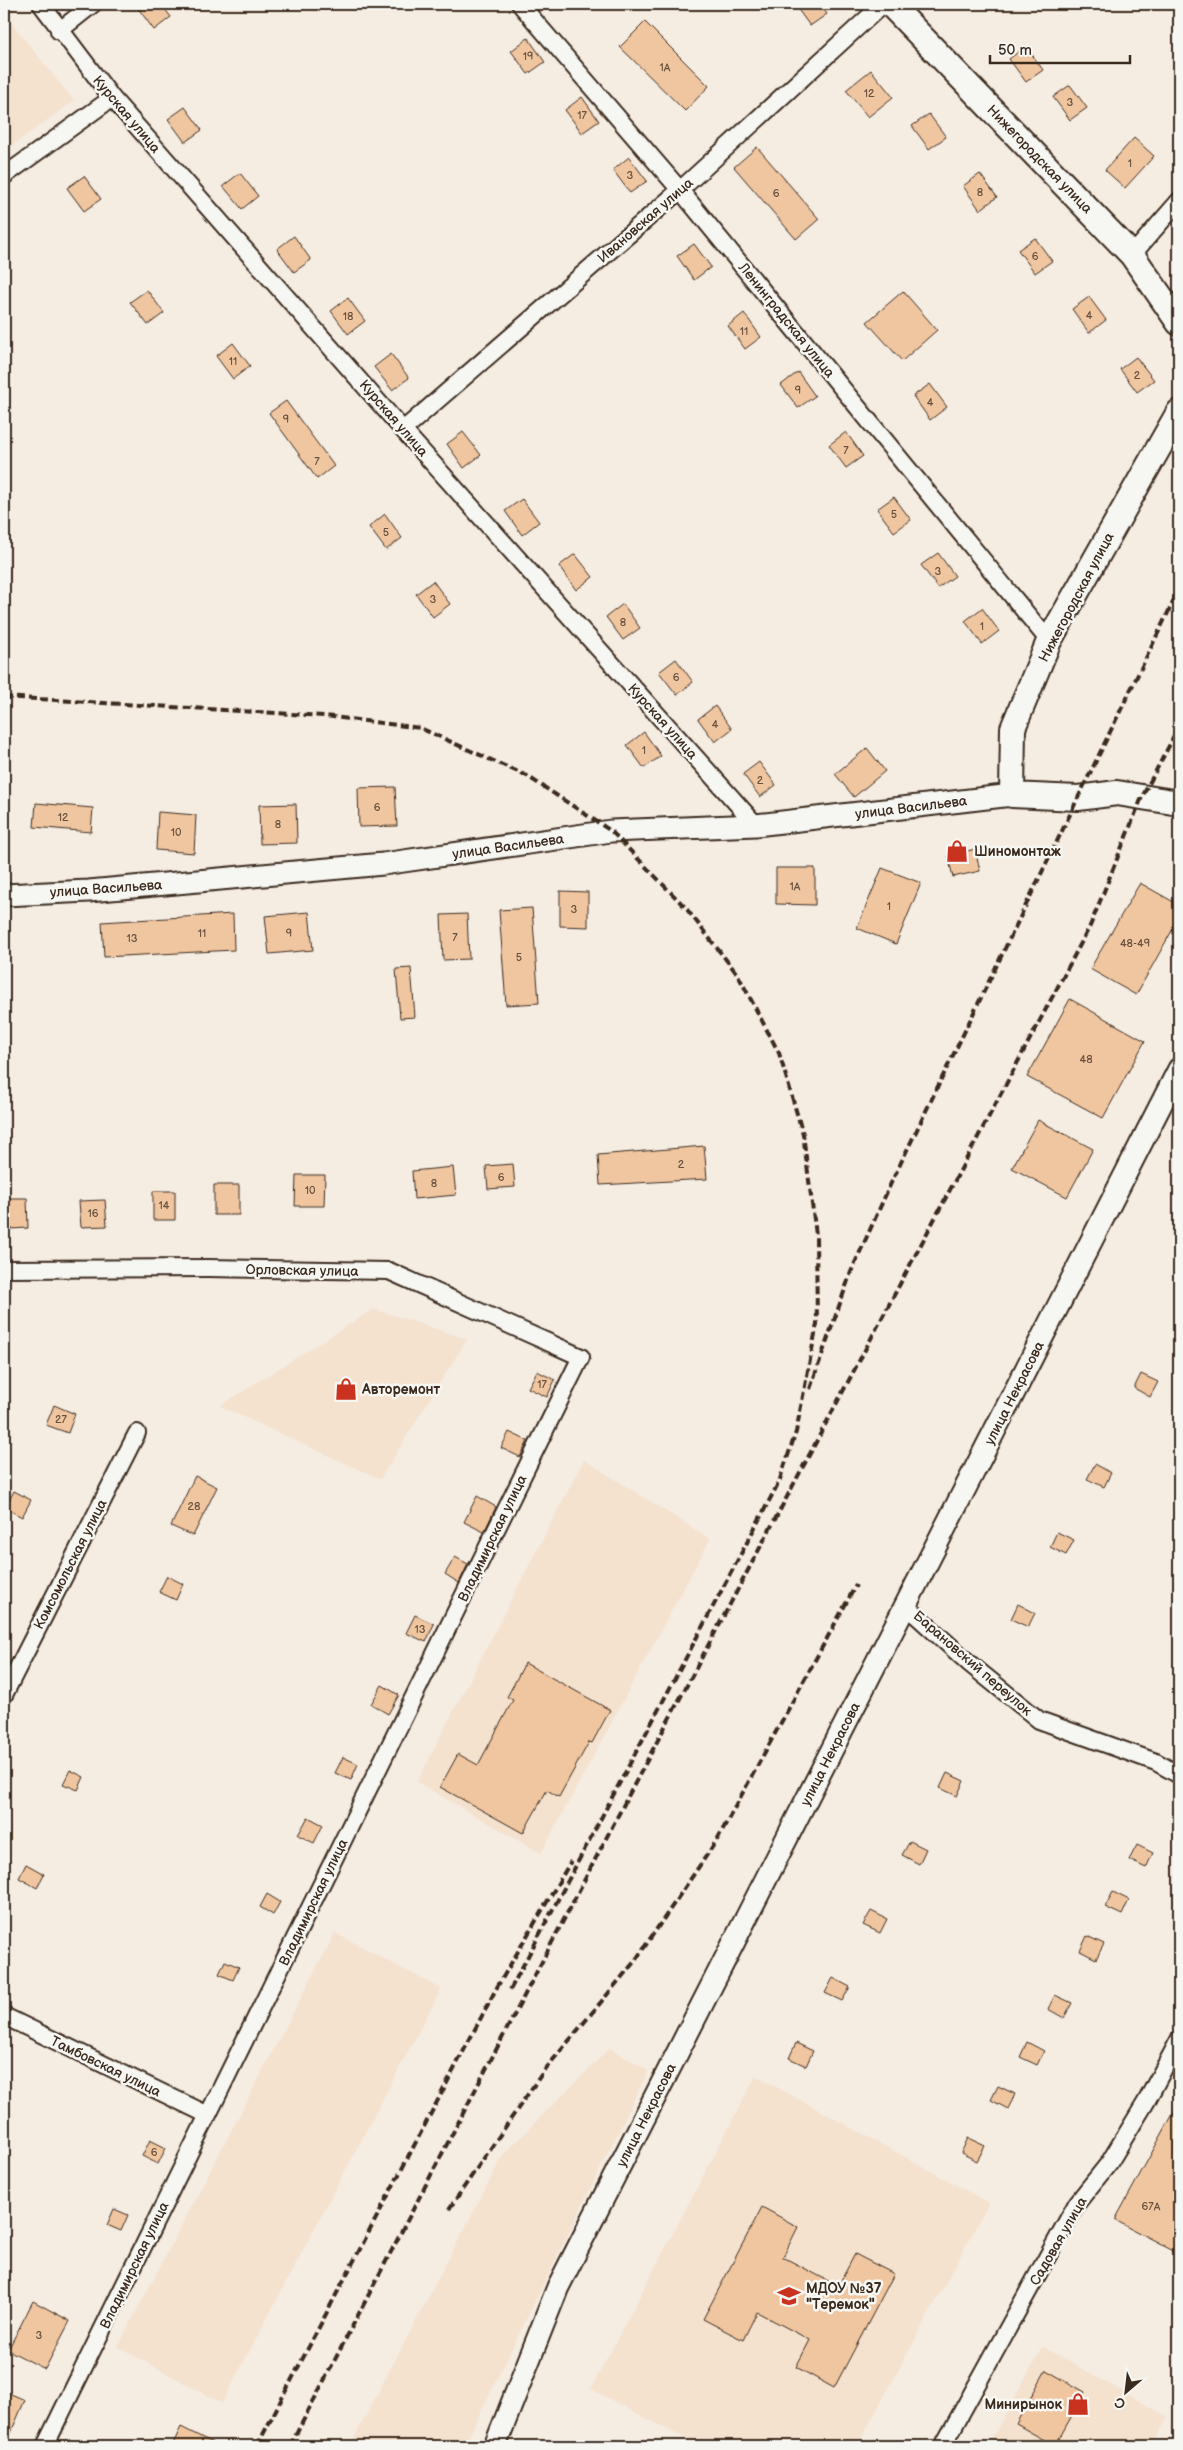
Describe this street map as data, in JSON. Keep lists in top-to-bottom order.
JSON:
{
  "streets": {
    "main road": ["Нижегородская улица"],
    "street": [
      "Курская улица",
      "Ивановская улица",
      "Ленинградская улица",
      "улица Васильева",
      "Орловская улица",
      "улица Некрасова",
      "Владимирская улица",
      "Комсомольская улица",
      "Барановский переулок",
      "Тамбовская улица",
      "Садовая улица"
    ]
  },
  "crossings": [
    ["Курская улица", "Ивановская улица"],
    ["Курская улица", "улица Васильева"],
    ["Нижегородская улица", "Ленинградская улица"],
    ["Нижегородская улица", "улица Васильева"],
    ["Ивановская улица", "Ленинградская улица"],
    ["Орловская улица", "Владимирская улица"],
    ["улица Некрасова", "Барановский переулок"],
    ["Владимирская улица", "Тамбовская улица"]
  ],
  "places": {
    "shop": ["Шиномонтаж", "Авторемонт", "Минирынок"],
    "school or university": ["МДОУ №37 \"Теремок\""]
  },
  "house_numbers": [
    "19",
    "1А",
    "12",
    "3",
    "17",
    "1",
    "3",
    "8",
    "6",
    "6",
    "4",
    "18",
    "11",
    "11",
    "2",
    "9",
    "4",
    "9",
    "7",
    "7",
    "5",
    "5",
    "3",
    "3",
    "8",
    "1",
    "6",
    "4",
    "1",
    "2",
    "6",
    "12",
    "8",
    "10",
    "1А",
    "1",
    "3",
    "11",
    "9",
    "7",
    "13",
    "48-49",
    "5",
    "48",
    "2",
    "6",
    "8",
    "10",
    "14",
    "16",
    "17",
    "27",
    "28",
    "13",
    "6",
    "67А",
    "3"
  ],
  "scale_bar": "50 m",
  "north": "bottom left"
}
